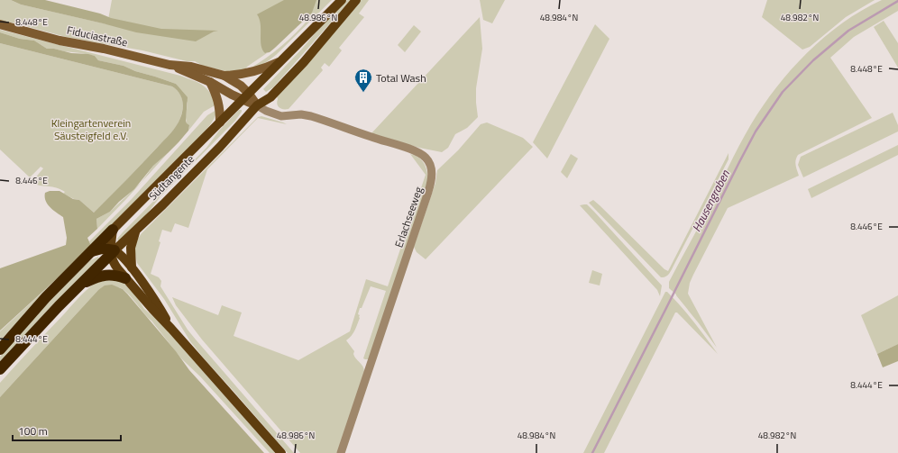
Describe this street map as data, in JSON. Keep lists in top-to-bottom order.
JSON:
{
  "streets": {
    "highway": ["Südtangente"],
    "main road": ["Fiduciastraße"],
    "street": ["Erlachseeweg"]
  },
  "crossings": [
    ["Fiduciastraße", "Südtangente"],
    ["Fiduciastraße", "Erlachseeweg"],
    ["Südtangente", "Erlachseeweg"]
  ],
  "water": ["Hausengraben"],
  "parks": ["Kleingartenverein Säusteigfeld e.V."],
  "places": {
    "building": ["Total Wash"]
  },
  "scale_bar": "100 m",
  "coordinates": [
    "48.986°N",
    "48.984°N",
    "48.982°N",
    "8.448°E",
    "8.446°E",
    "8.444°E"
  ]
}
